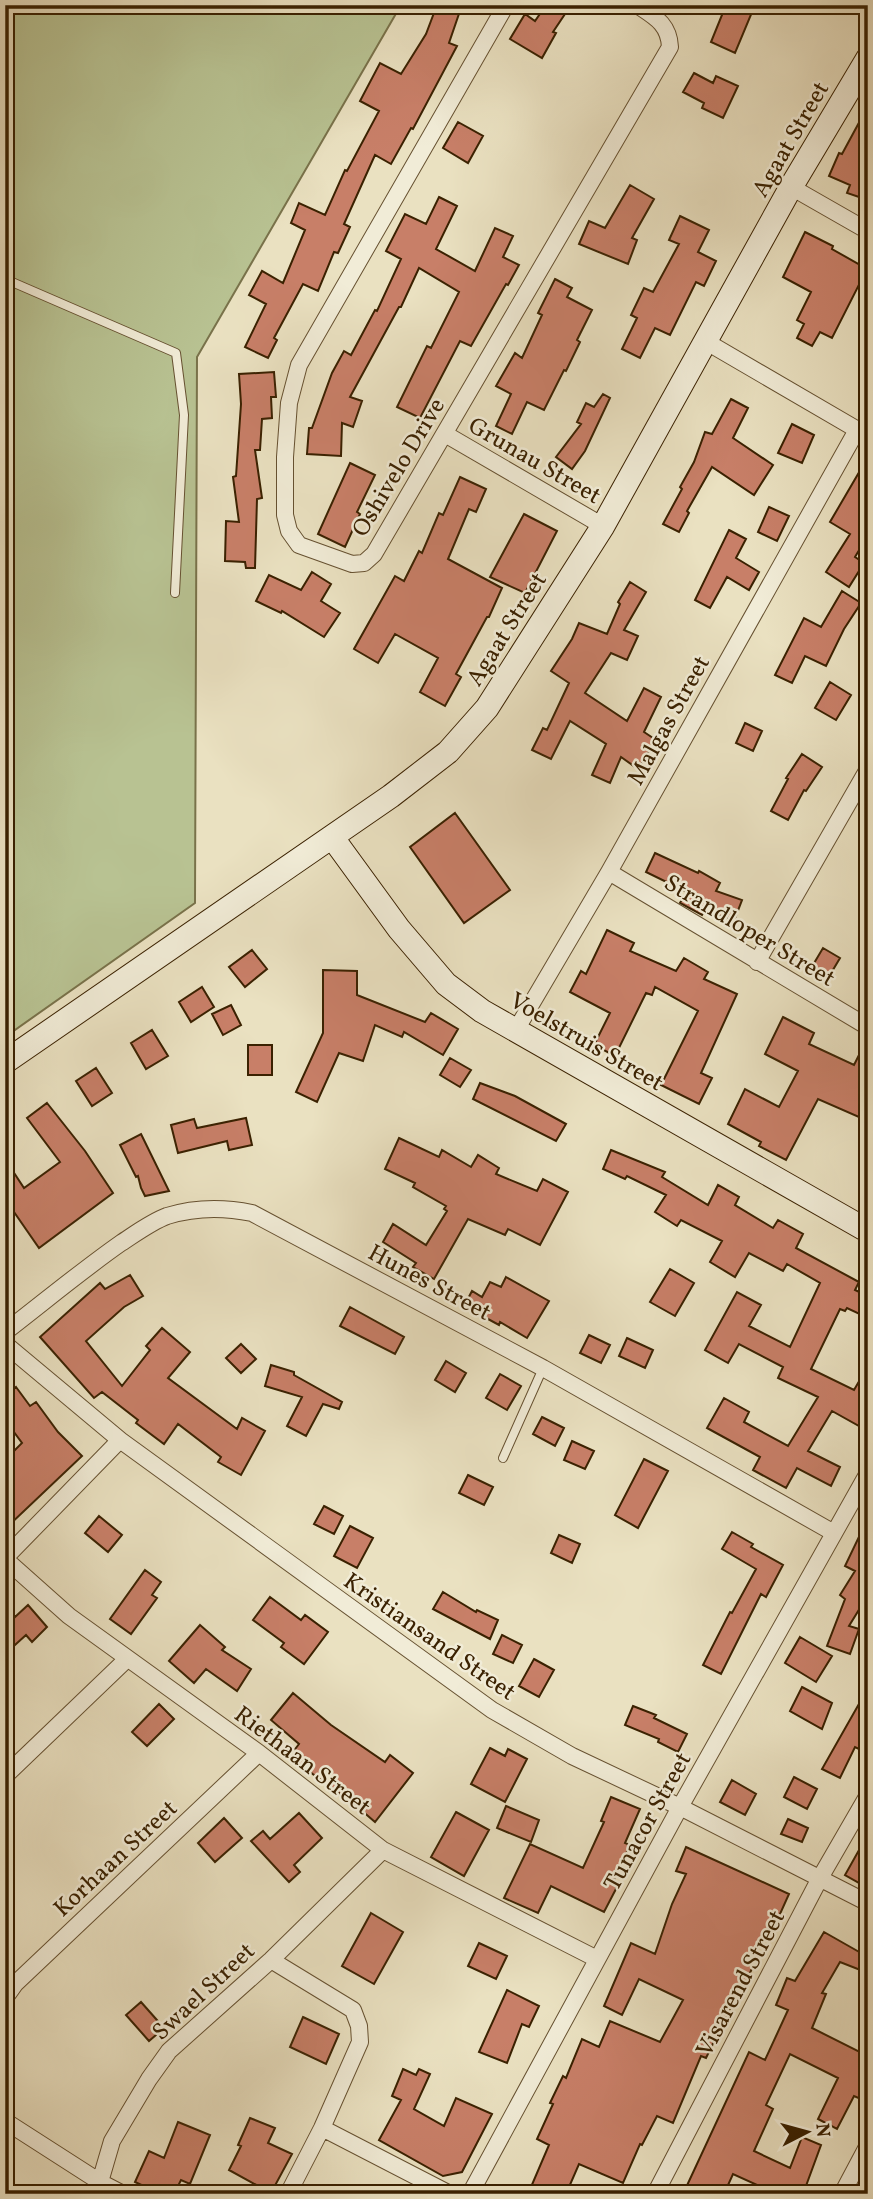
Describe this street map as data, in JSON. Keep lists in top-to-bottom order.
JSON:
{
  "streets": {
    "street": [
      "Agaat Street",
      "Grunau Street",
      "Oshivelo Drive",
      "Malgas Street",
      "Strandloper Street",
      "Voelstruis Street",
      "Hunes Street",
      "Kristiansand Street",
      "Riethaan Street",
      "Tunacor Street",
      "Korhaan Street",
      "Visarend Street",
      "Swael Street"
    ]
  },
  "crossings": [
    ["Agaat Street", "Grunau Street"],
    ["Agaat Street", "Voelstruis Street"],
    ["Grunau Street", "Oshivelo Drive"],
    ["Malgas Street", "Strandloper Street"],
    ["Malgas Street", "Voelstruis Street"],
    ["Hunes Street", "Tunacor Street"],
    ["Kristiansand Street", "Tunacor Street"],
    ["Kristiansand Street", "Visarend Street"],
    ["Riethaan Street", "Tunacor Street"],
    ["Riethaan Street", "Korhaan Street"],
    ["Riethaan Street", "Swael Street"]
  ],
  "north": "right"
}
